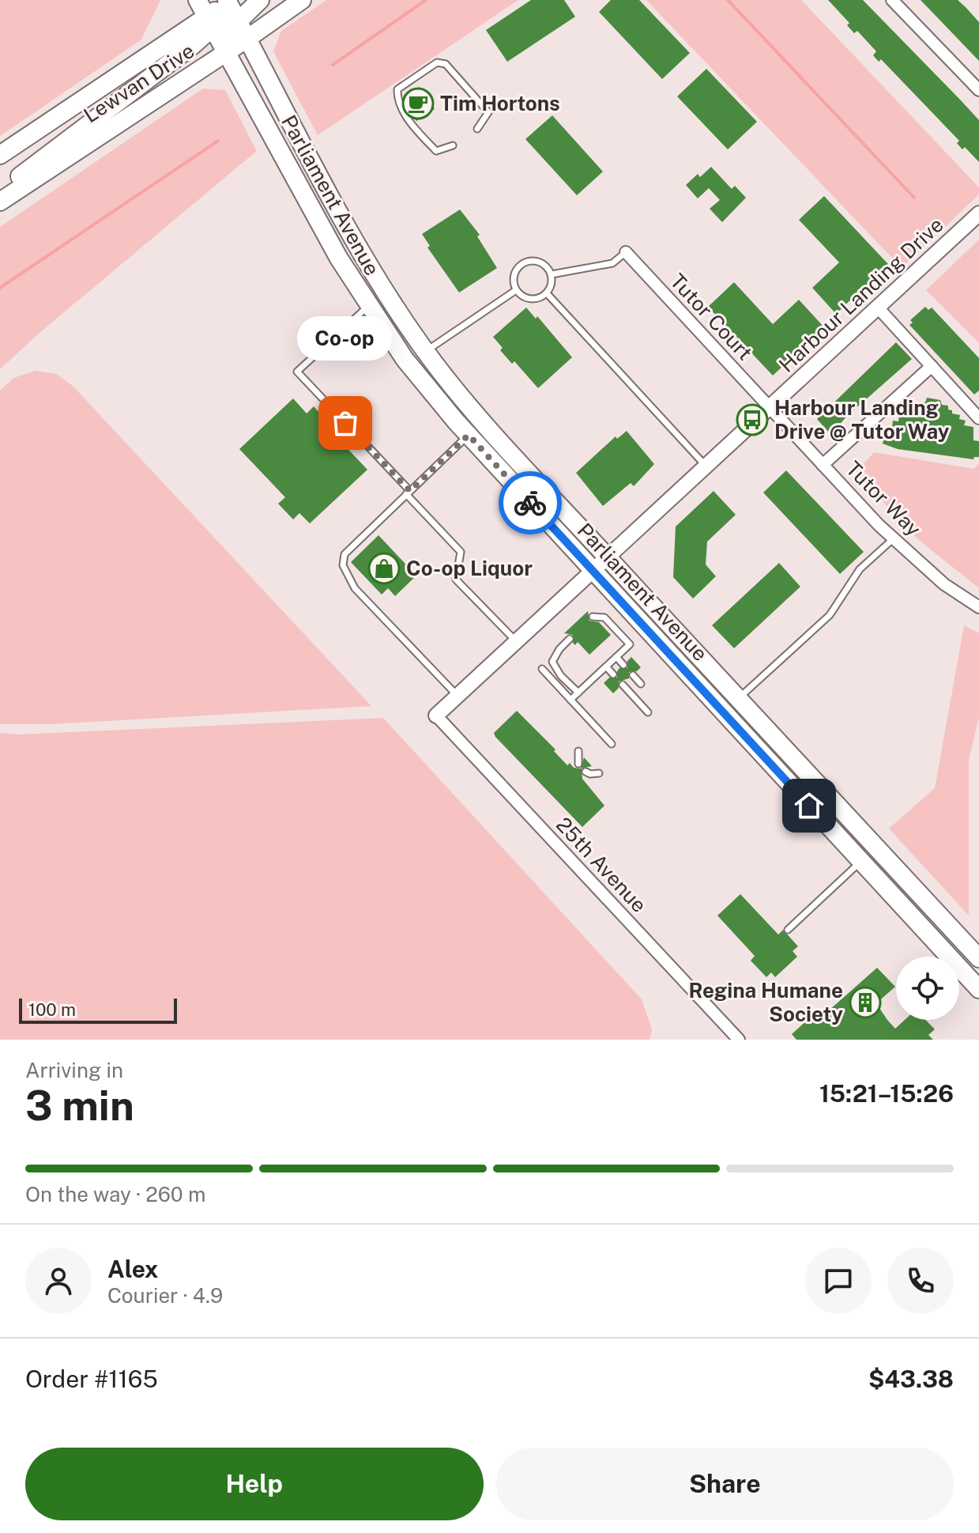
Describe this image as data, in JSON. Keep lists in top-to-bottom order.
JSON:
{
  "streets": {
    "main road": ["Lewvan Drive", "Parliament Avenue"],
    "street": [
      "Harbour Landing Drive",
      "Tutor Court",
      "Tutor Way",
      "25th Avenue"
    ]
  },
  "crossings": [
    ["Lewvan Drive", "Parliament Avenue"],
    ["Parliament Avenue", "Harbour Landing Drive"],
    ["Harbour Landing Drive", "Tutor Court"],
    ["Harbour Landing Drive", "Tutor Way"],
    ["Harbour Landing Drive", "25th Avenue"],
    ["Tutor Court", "Tutor Way"]
  ],
  "places": {
    "cafe": ["Tim Hortons"],
    "bus stop": ["Harbour Landing Drive @ Tutor Way"],
    "other": ["Co-op"],
    "shop": ["Co-op Liquor"],
    "building": ["Regina Humane Society"]
  },
  "scale_bar": "100 m",
  "page": {
    "bubble": "Co-op",
    "scale": "100 m",
    "heading": ["3 min", "Arriving in", "15:21–15:26"],
    "panel": [
      "Alex",
      "Courier · 4.9",
      "Order #1165",
      "$43.38"
    ],
    "bar": "On the way · 260 m",
    "buttons": ["Help", "Share"]
  }
}
